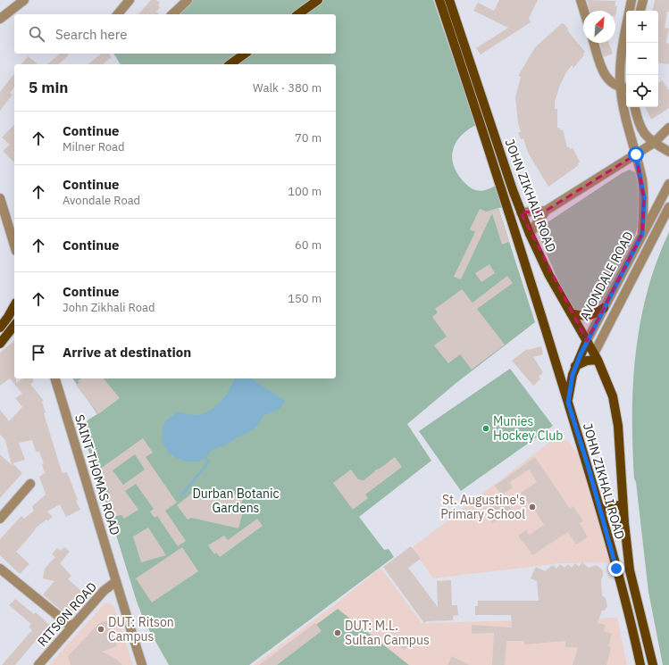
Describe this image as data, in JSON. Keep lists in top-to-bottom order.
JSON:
{
  "streets": {
    "main road": ["JOHN ZIKHALI ROAD"],
    "street": ["AVONDALE ROAD", "SAINT THOMAS ROAD", "RITSON ROAD"]
  },
  "crossings": [
    ["JOHN ZIKHALI ROAD", "AVONDALE ROAD"],
    ["SAINT THOMAS ROAD", "RITSON ROAD"]
  ],
  "parks": ["Durban Botanic Gardens"],
  "places": [
    "Munies Hockey Club",
    "St. Augustine's Primary School",
    "DUT: Ritson Campus",
    "DUT: M.L. Sultan Campus"
  ],
  "north": "top right",
  "page": {
    "map_buttons": ["+", "−"],
    "search": "Search here",
    "heading": ["5 min", "Walk · 380 m"],
    "list": [
      ["Continue", "Milner Road", "70 m"],
      ["Continue", "Avondale Road", "100 m"],
      ["Continue", "60 m"],
      ["Continue", "John Zikhali Road", "150 m"],
      "Arrive at destination"
    ]
  }
}
